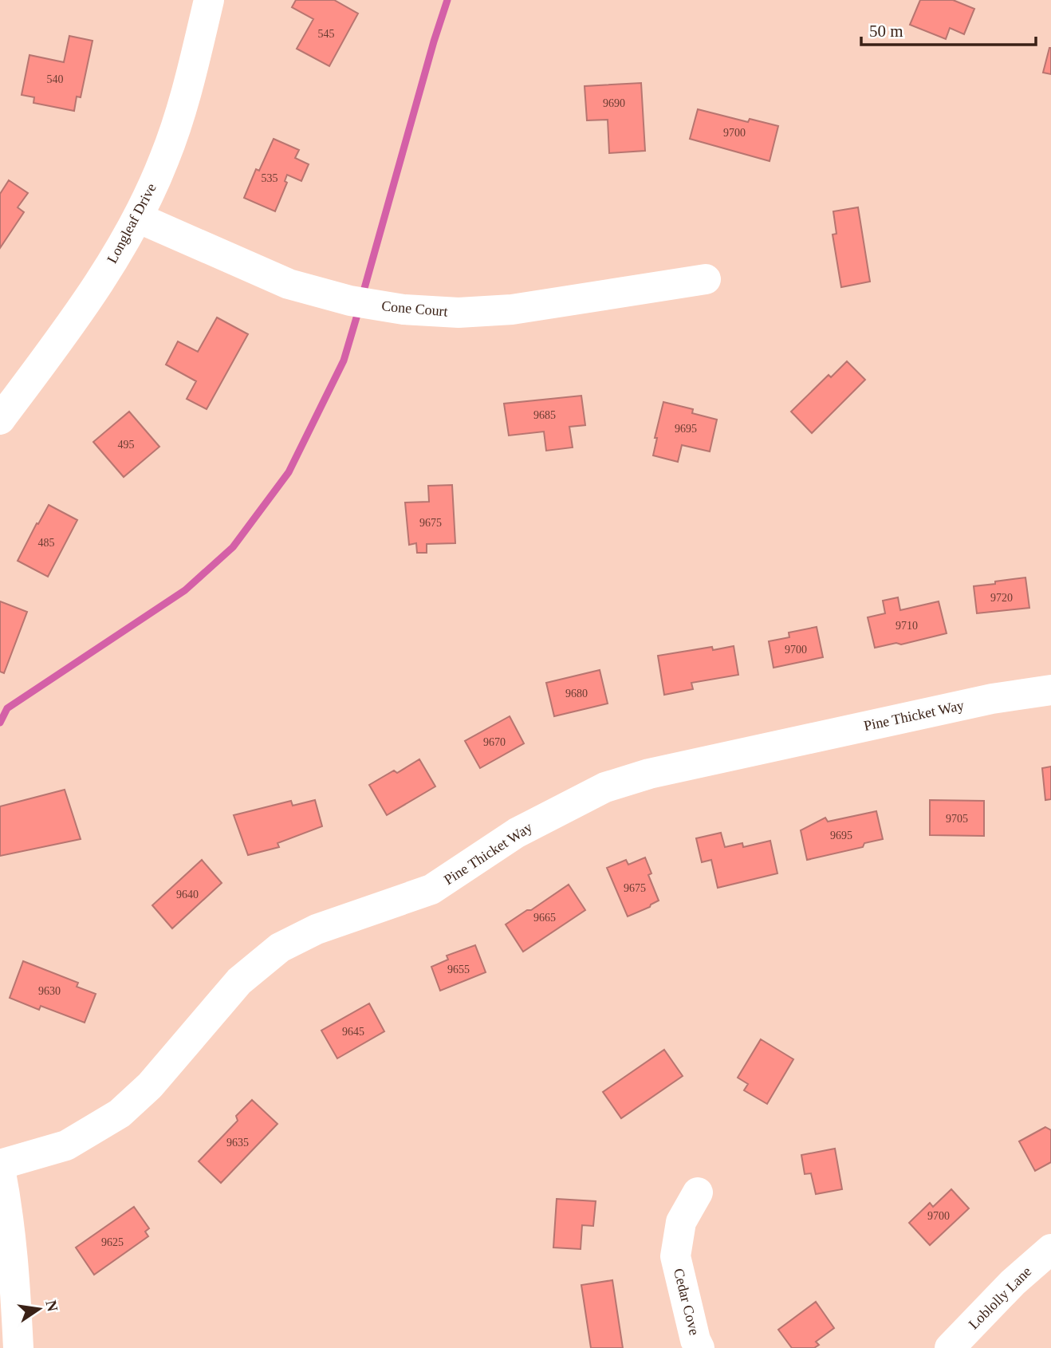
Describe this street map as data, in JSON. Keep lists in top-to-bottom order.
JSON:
{
  "streets": {
    "street": [
      "Longleaf Drive",
      "Cone Court",
      "Pine Thicket Way",
      "Loblolly Lane",
      "Cedar Cove"
    ]
  },
  "crossings": [
    ["Longleaf Drive", "Cone Court"]
  ],
  "house_numbers": [
    "545",
    "540",
    "9690",
    "9700",
    "535",
    "9685",
    "9695",
    "495",
    "9675",
    "485",
    "9720",
    "9710",
    "9700",
    "9680",
    "9670",
    "9705",
    "9695",
    "9675",
    "9640",
    "9665",
    "9655",
    "9630",
    "9645",
    "9635",
    "9700",
    "9625"
  ],
  "scale_bar": "50 m",
  "north": "right"
}
